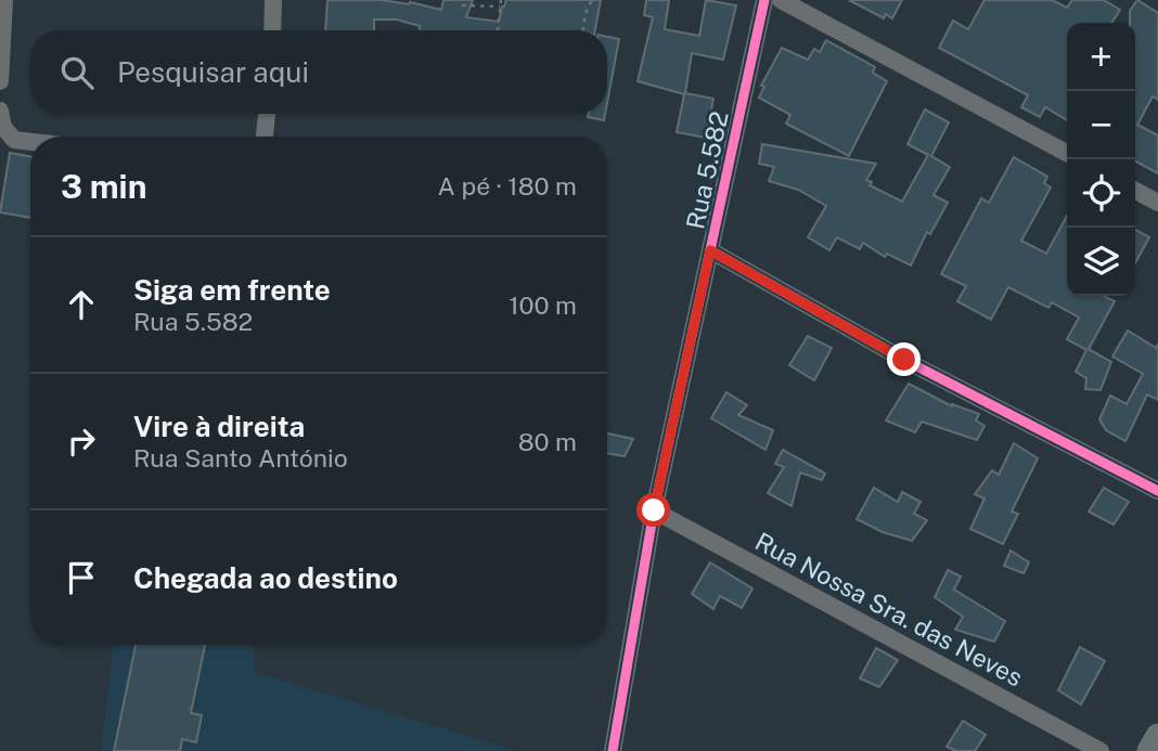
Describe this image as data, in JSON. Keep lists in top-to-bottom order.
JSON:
{
  "streets": {
    "street": ["Rua 5.582", "Rua Nossa Sra. das Neves"]
  },
  "crossings": [
    ["Rua 5.582", "Rua Nossa Sra. das Neves"]
  ],
  "page": {
    "map_buttons": ["+", "−"],
    "search": "Pesquisar aqui",
    "heading": ["3 min", "A pé · 180 m"],
    "list": [
      ["Siga em frente", "Rua 5.582", "100 m"],
      ["Vire à direita", "Rua Santo António", "80 m"],
      "Chegada ao destino"
    ]
  }
}
